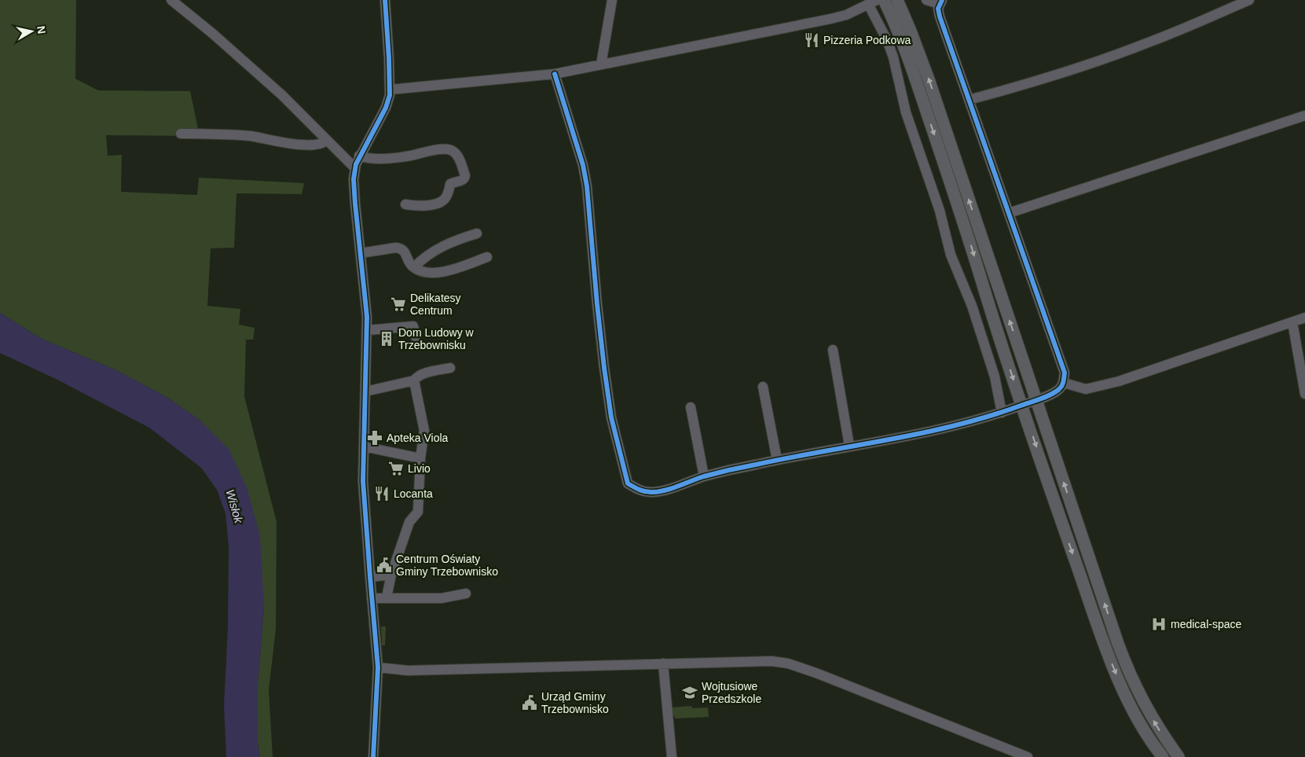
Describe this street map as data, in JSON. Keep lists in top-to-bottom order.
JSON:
{
  "water": ["Wisłok"],
  "places": {
    "restaurant": ["Pizzeria Podkowa", "Locanta"],
    "supermarket": ["Delikatesy Centrum", "Livio"],
    "building": ["Dom Ludowy w Trzebownisku"],
    "pharmacy": ["Apteka Viola"],
    "public building": ["Centrum Oświaty Gminy Trzebownisko", "Urząd Gminy Trzebownisko"],
    "hospital": ["medical-space"],
    "school or university": ["Wojtusiowe Przedszkole"]
  },
  "north": "right"
}
